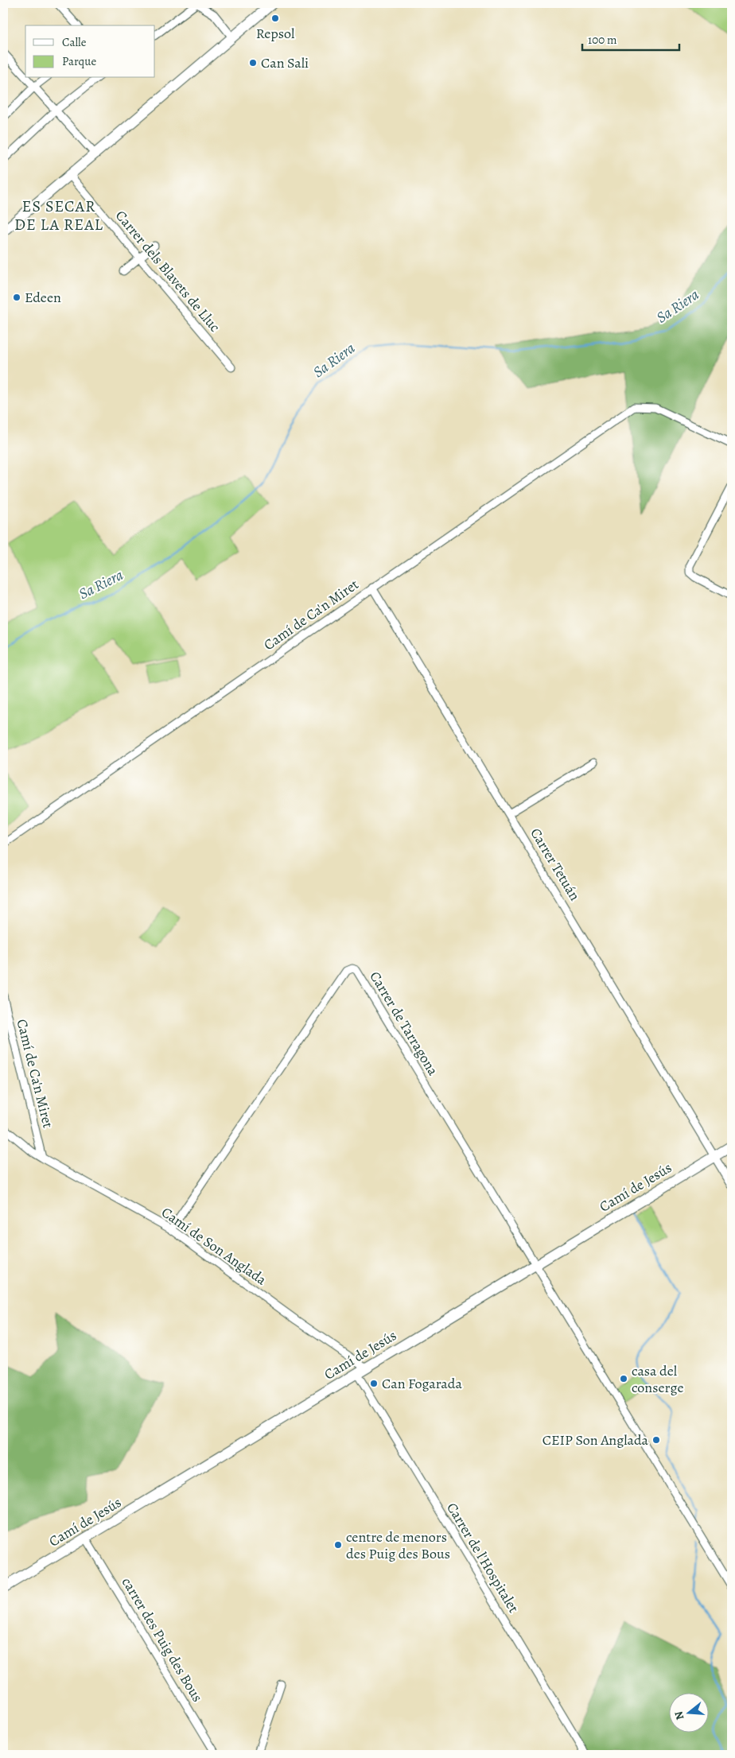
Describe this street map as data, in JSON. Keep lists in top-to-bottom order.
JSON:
{
  "streets": {
    "street": [
      "Carrer dels Blavets de Lluc",
      "Camí de Ca'n Miret",
      "Carrer Tetuán",
      "Carrer de Tarragona",
      "Camí de Jesús",
      "Camí de Son Anglada",
      "Carrer de l'Hospitalet",
      "carrer des Puig des Bous"
    ]
  },
  "crossings": [
    ["Camí de Ca'n Miret", "Carrer Tetuán"],
    ["Camí de Ca'n Miret", "Camí de Son Anglada"],
    ["Carrer Tetuán", "Camí de Jesús"],
    ["Carrer de Tarragona", "Camí de Jesús"],
    ["Carrer de Tarragona", "Camí de Son Anglada"],
    ["Camí de Jesús", "Camí de Son Anglada"],
    ["Camí de Jesús", "Carrer de l'Hospitalet"],
    ["Camí de Jesús", "carrer des Puig des Bous"]
  ],
  "districts": ["ES SECAR DE LA REAL"],
  "water": ["Sa Riera"],
  "places": [
    "Repsol",
    "Can Sali",
    "Edeen",
    "casa del conserge",
    "Can Fogarada",
    "CEIP Son Anglada",
    "centre de menors des Puig des Bous"
  ],
  "legend": ["Calle", "Parque"],
  "scale_bar": "100 m",
  "north": "left"
}
